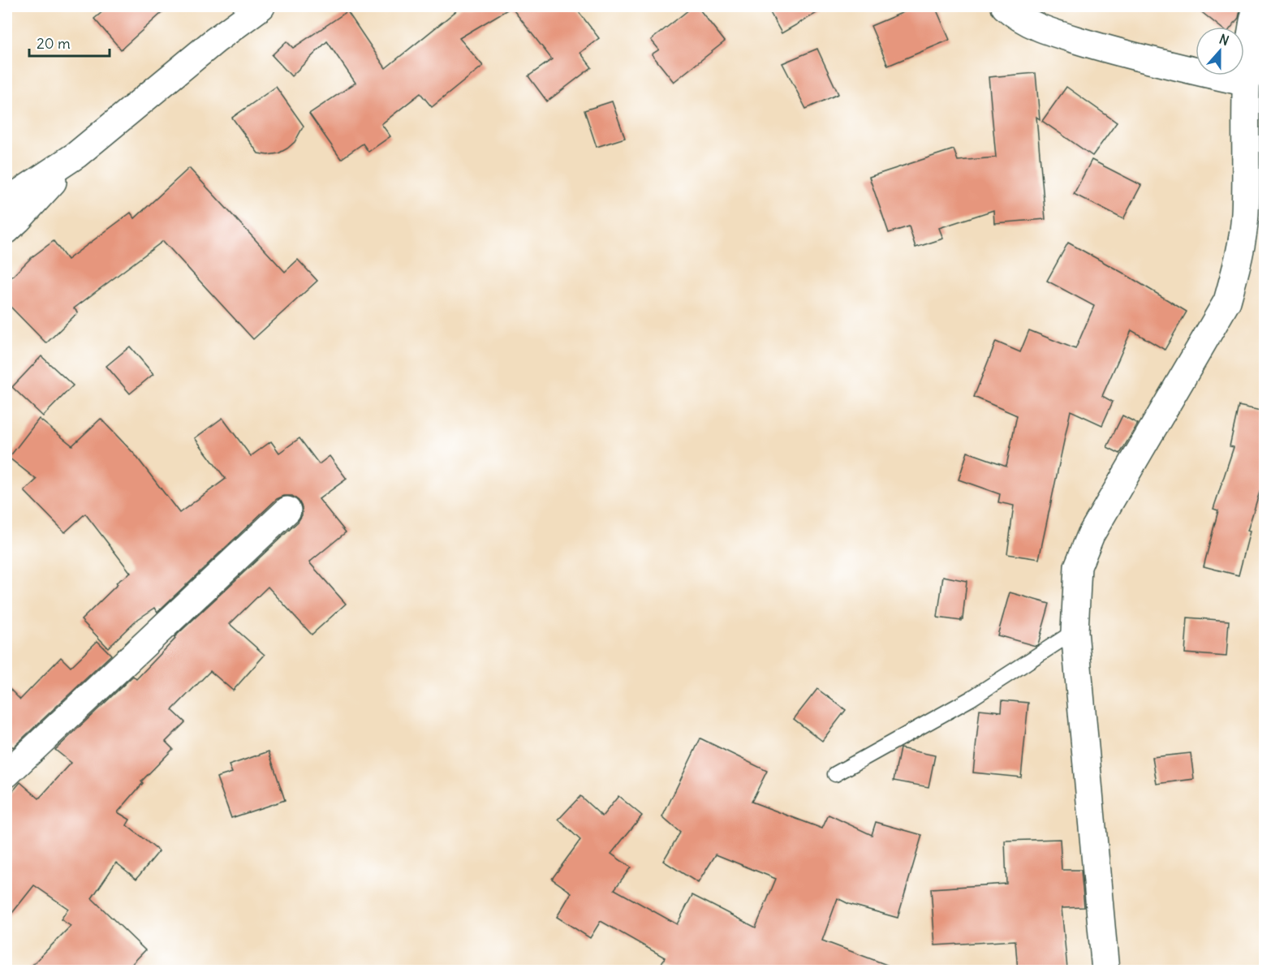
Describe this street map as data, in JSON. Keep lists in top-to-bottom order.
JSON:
{
  "scale_bar": "20 m",
  "north": "top"
}
